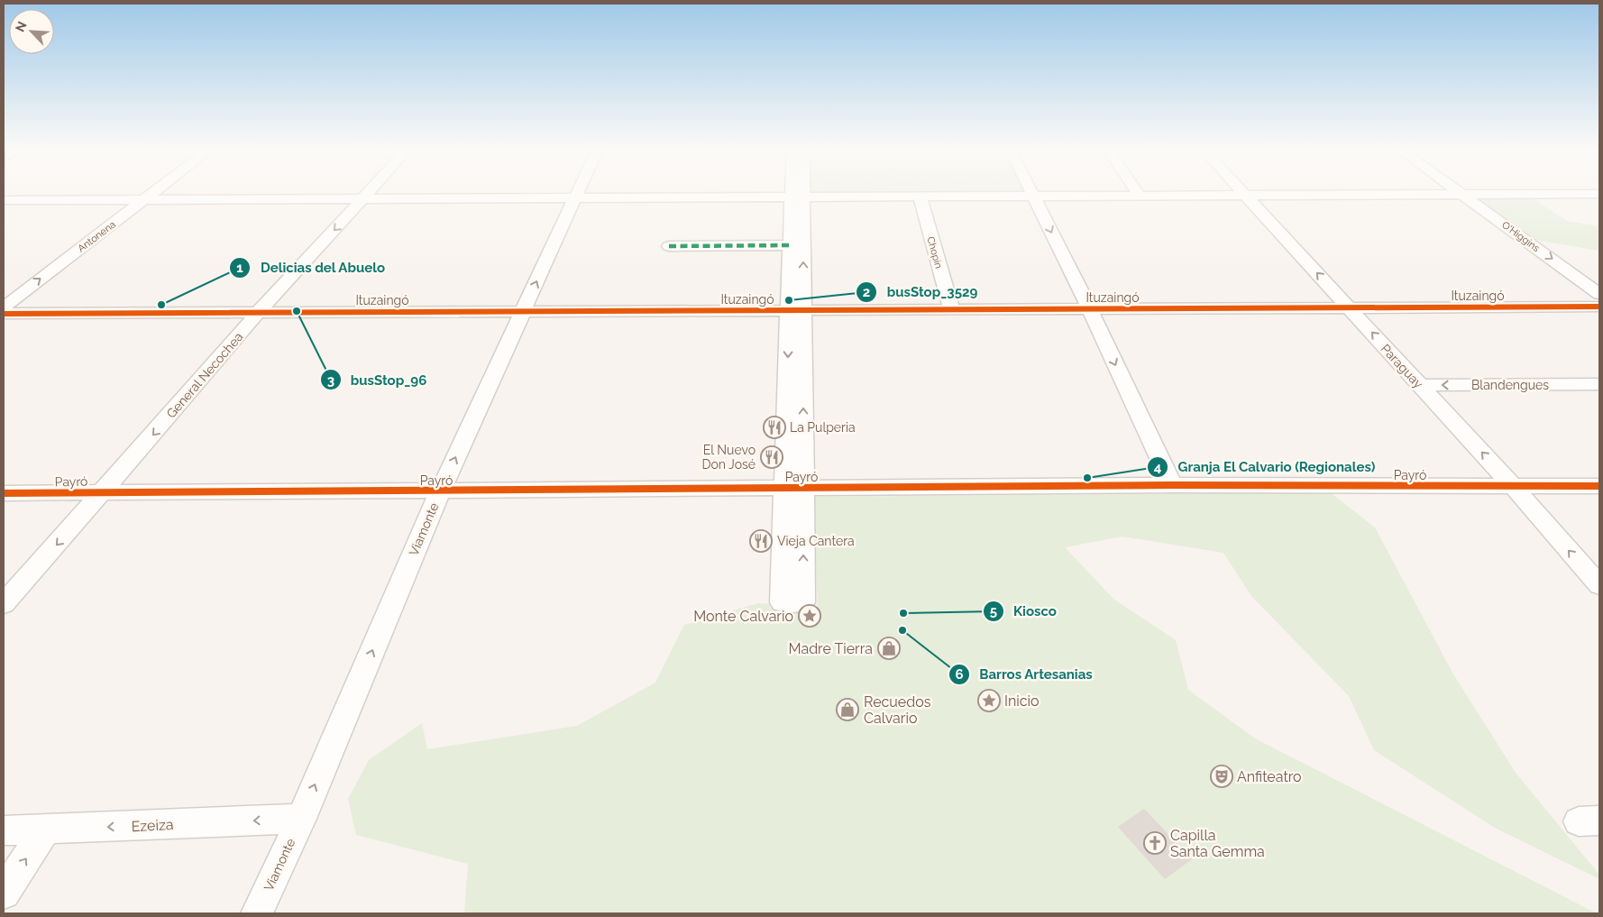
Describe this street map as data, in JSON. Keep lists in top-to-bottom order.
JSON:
{
  "streets": {
    "street": [
      "Antonena",
      "O'Higgins",
      "Chopin",
      "Ituzaingó",
      "Paraguay",
      "General Necochea",
      "Blandengues",
      "Payró",
      "Viamonte",
      "Ezeiza"
    ]
  },
  "crossings": [
    ["Chopin", "Ituzaingó"],
    ["Ituzaingó", "Paraguay"],
    ["Ituzaingó", "General Necochea"],
    ["Ituzaingó", "Viamonte"],
    ["Paraguay", "Blandengues"],
    ["Paraguay", "Payró"],
    ["General Necochea", "Payró"],
    ["Payró", "Viamonte"],
    ["Viamonte", "Ezeiza"]
  ],
  "one_way": [
    "Antonena",
    "O'Higgins",
    "Paraguay",
    "General Necochea",
    "Blandengues",
    "Viamonte",
    "Ezeiza"
  ],
  "places": {
    "other": [
      "busStop_3529",
      "Delicias del Abuelo",
      "busStop_96",
      "Granja El Calvario (Regionales)",
      "Kiosco",
      "Barros Artesanias"
    ],
    "restaurant": ["La Pulperia", "El Nuevo Don José", "Vieja Cantera"],
    "place": ["Monte Calvario", "Inicio"],
    "shop": ["Madre Tierra", "Recuedos Calvario"],
    "theatre": ["Anfiteatro"],
    "church": ["Capilla Santa Gemma"]
  },
  "north": "top left"
}
